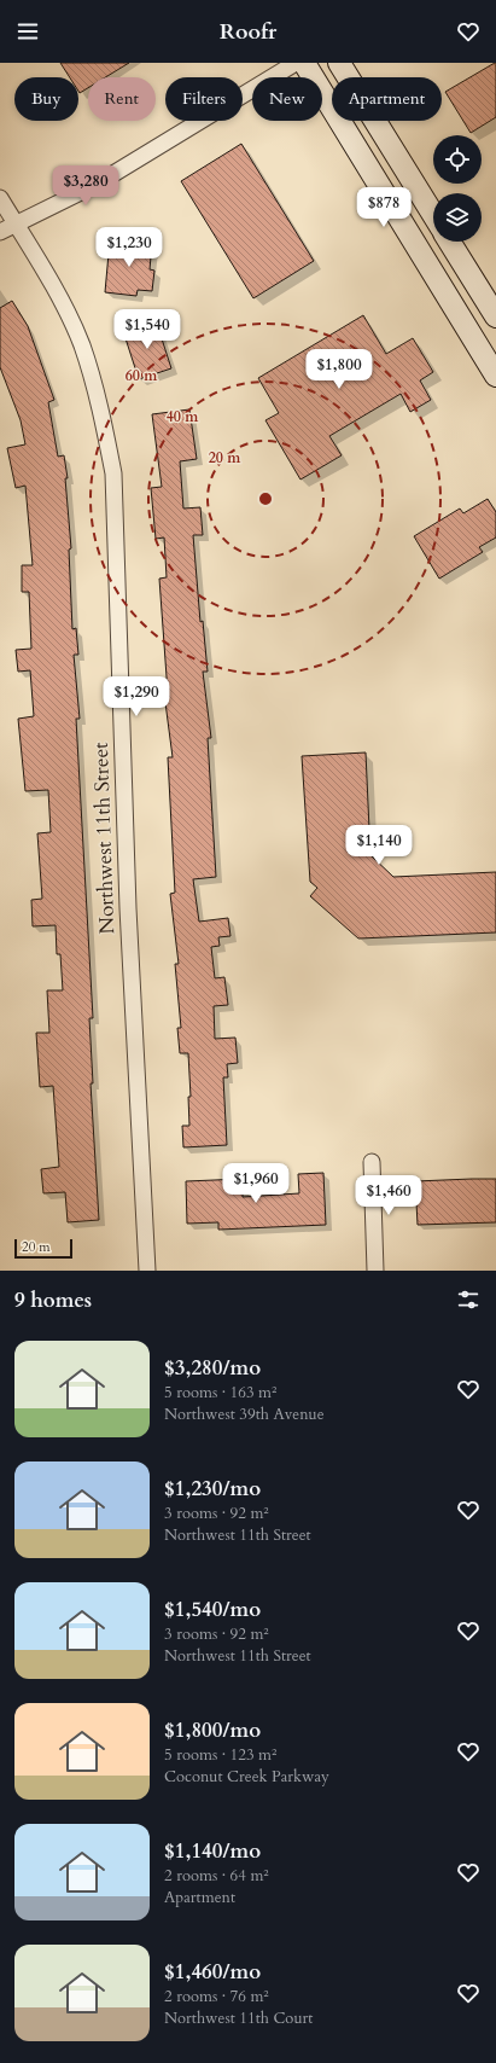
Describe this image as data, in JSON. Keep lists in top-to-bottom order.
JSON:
{
  "streets": {
    "street": ["Northwest 11th Street"]
  },
  "scale_bar": "20 m",
  "page": {
    "header": "Roofr",
    "chip": [
      "Buy",
      "Rent",
      "Filters",
      "New",
      "Apartment"
    ],
    "price": [
      "$3,280",
      "$878",
      "$1,230",
      "$1,540",
      "$1,800",
      "$1,290",
      "$1,140",
      "$1,960",
      "$1,460"
    ],
    "scale": "20 m",
    "heading": "9 homes",
    "list": [
      {
        "name": "$3,280/mo",
        "note": "5 rooms · 163 m² · Northwest 39th Avenue"
      },
      {
        "name": "$1,230/mo",
        "note": "3 rooms · 92 m² · Northwest 11th Street"
      },
      {
        "name": "$1,540/mo",
        "note": "3 rooms · 92 m² · Northwest 11th Street"
      },
      {
        "name": "$1,800/mo",
        "note": "5 rooms · 123 m² · Coconut Creek Parkway"
      },
      {
        "name": "$1,140/mo",
        "note": "2 rooms · 64 m² · Apartment"
      },
      {
        "name": "$1,460/mo",
        "note": "2 rooms · 76 m² · Northwest 11th Court"
      }
    ]
  },
  "rings": ["60 m", "40 m", "20 m"]
}
